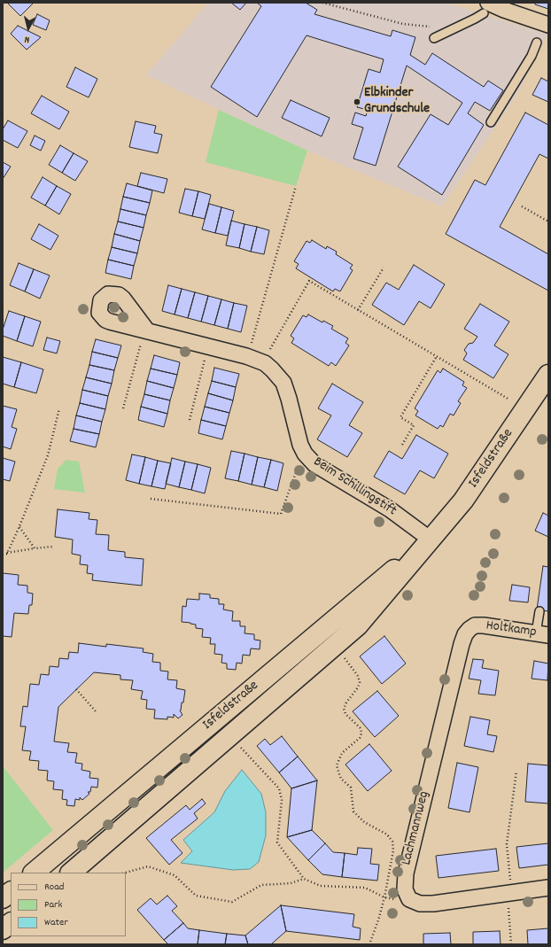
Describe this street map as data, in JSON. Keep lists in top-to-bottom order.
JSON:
{
  "streets": {
    "main road": ["Isfeldstraße"],
    "street": ["Beim Schillingstift", "Holtkamp", "Lachmannweg"]
  },
  "crossings": [
    ["Isfeldstraße", "Beim Schillingstift"],
    ["Holtkamp", "Lachmannweg"]
  ],
  "places": ["Elbkinder Grundschule"],
  "legend": ["Road", "Park", "Water"],
  "north": "bottom"
}
